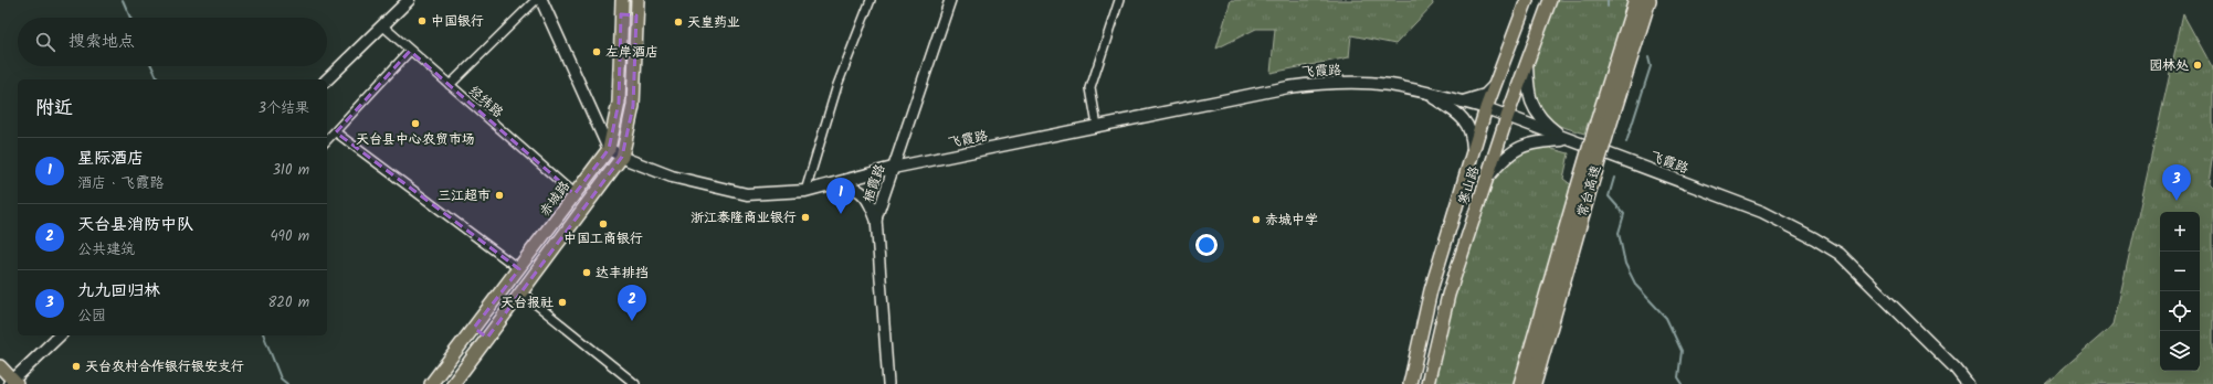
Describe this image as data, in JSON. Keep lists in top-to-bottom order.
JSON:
{
  "streets": {
    "highway": ["常台高速"],
    "main road": ["飞霞路", "寒山路", "赤城路"],
    "street": ["经纬路", "栖霞路"]
  },
  "crossings": [
    ["飞霞路", "栖霞路"],
    ["飞霞路", "寒山路"],
    ["飞霞路", "赤城路"],
    ["经纬路", "赤城路"]
  ],
  "places": [
    "中国银行",
    "天皇药业",
    "左岸酒店",
    "园林处",
    "天台县中心农贸市场",
    "三江超市",
    "浙江泰隆商业银行",
    "赤城中学",
    "中国工商银行",
    "达丰排挡",
    "天台报社",
    "天台农村合作银行银安支行"
  ],
  "page": {
    "search": "搜索地点",
    "heading": ["附近", "3个结果"],
    "list": [
      {
        "mark": "1",
        "name": "星际酒店",
        "note": "酒店 · 飞霞路",
        "value": "310 m"
      },
      {
        "mark": "2",
        "name": "天台县消防中队",
        "note": "公共建筑",
        "value": "490 m"
      },
      {
        "mark": "3",
        "name": "九九回归林",
        "note": "公园",
        "value": "820 m"
      }
    ],
    "pins": ["3", "1", "2"],
    "map_buttons": ["+", "−"]
  }
}
